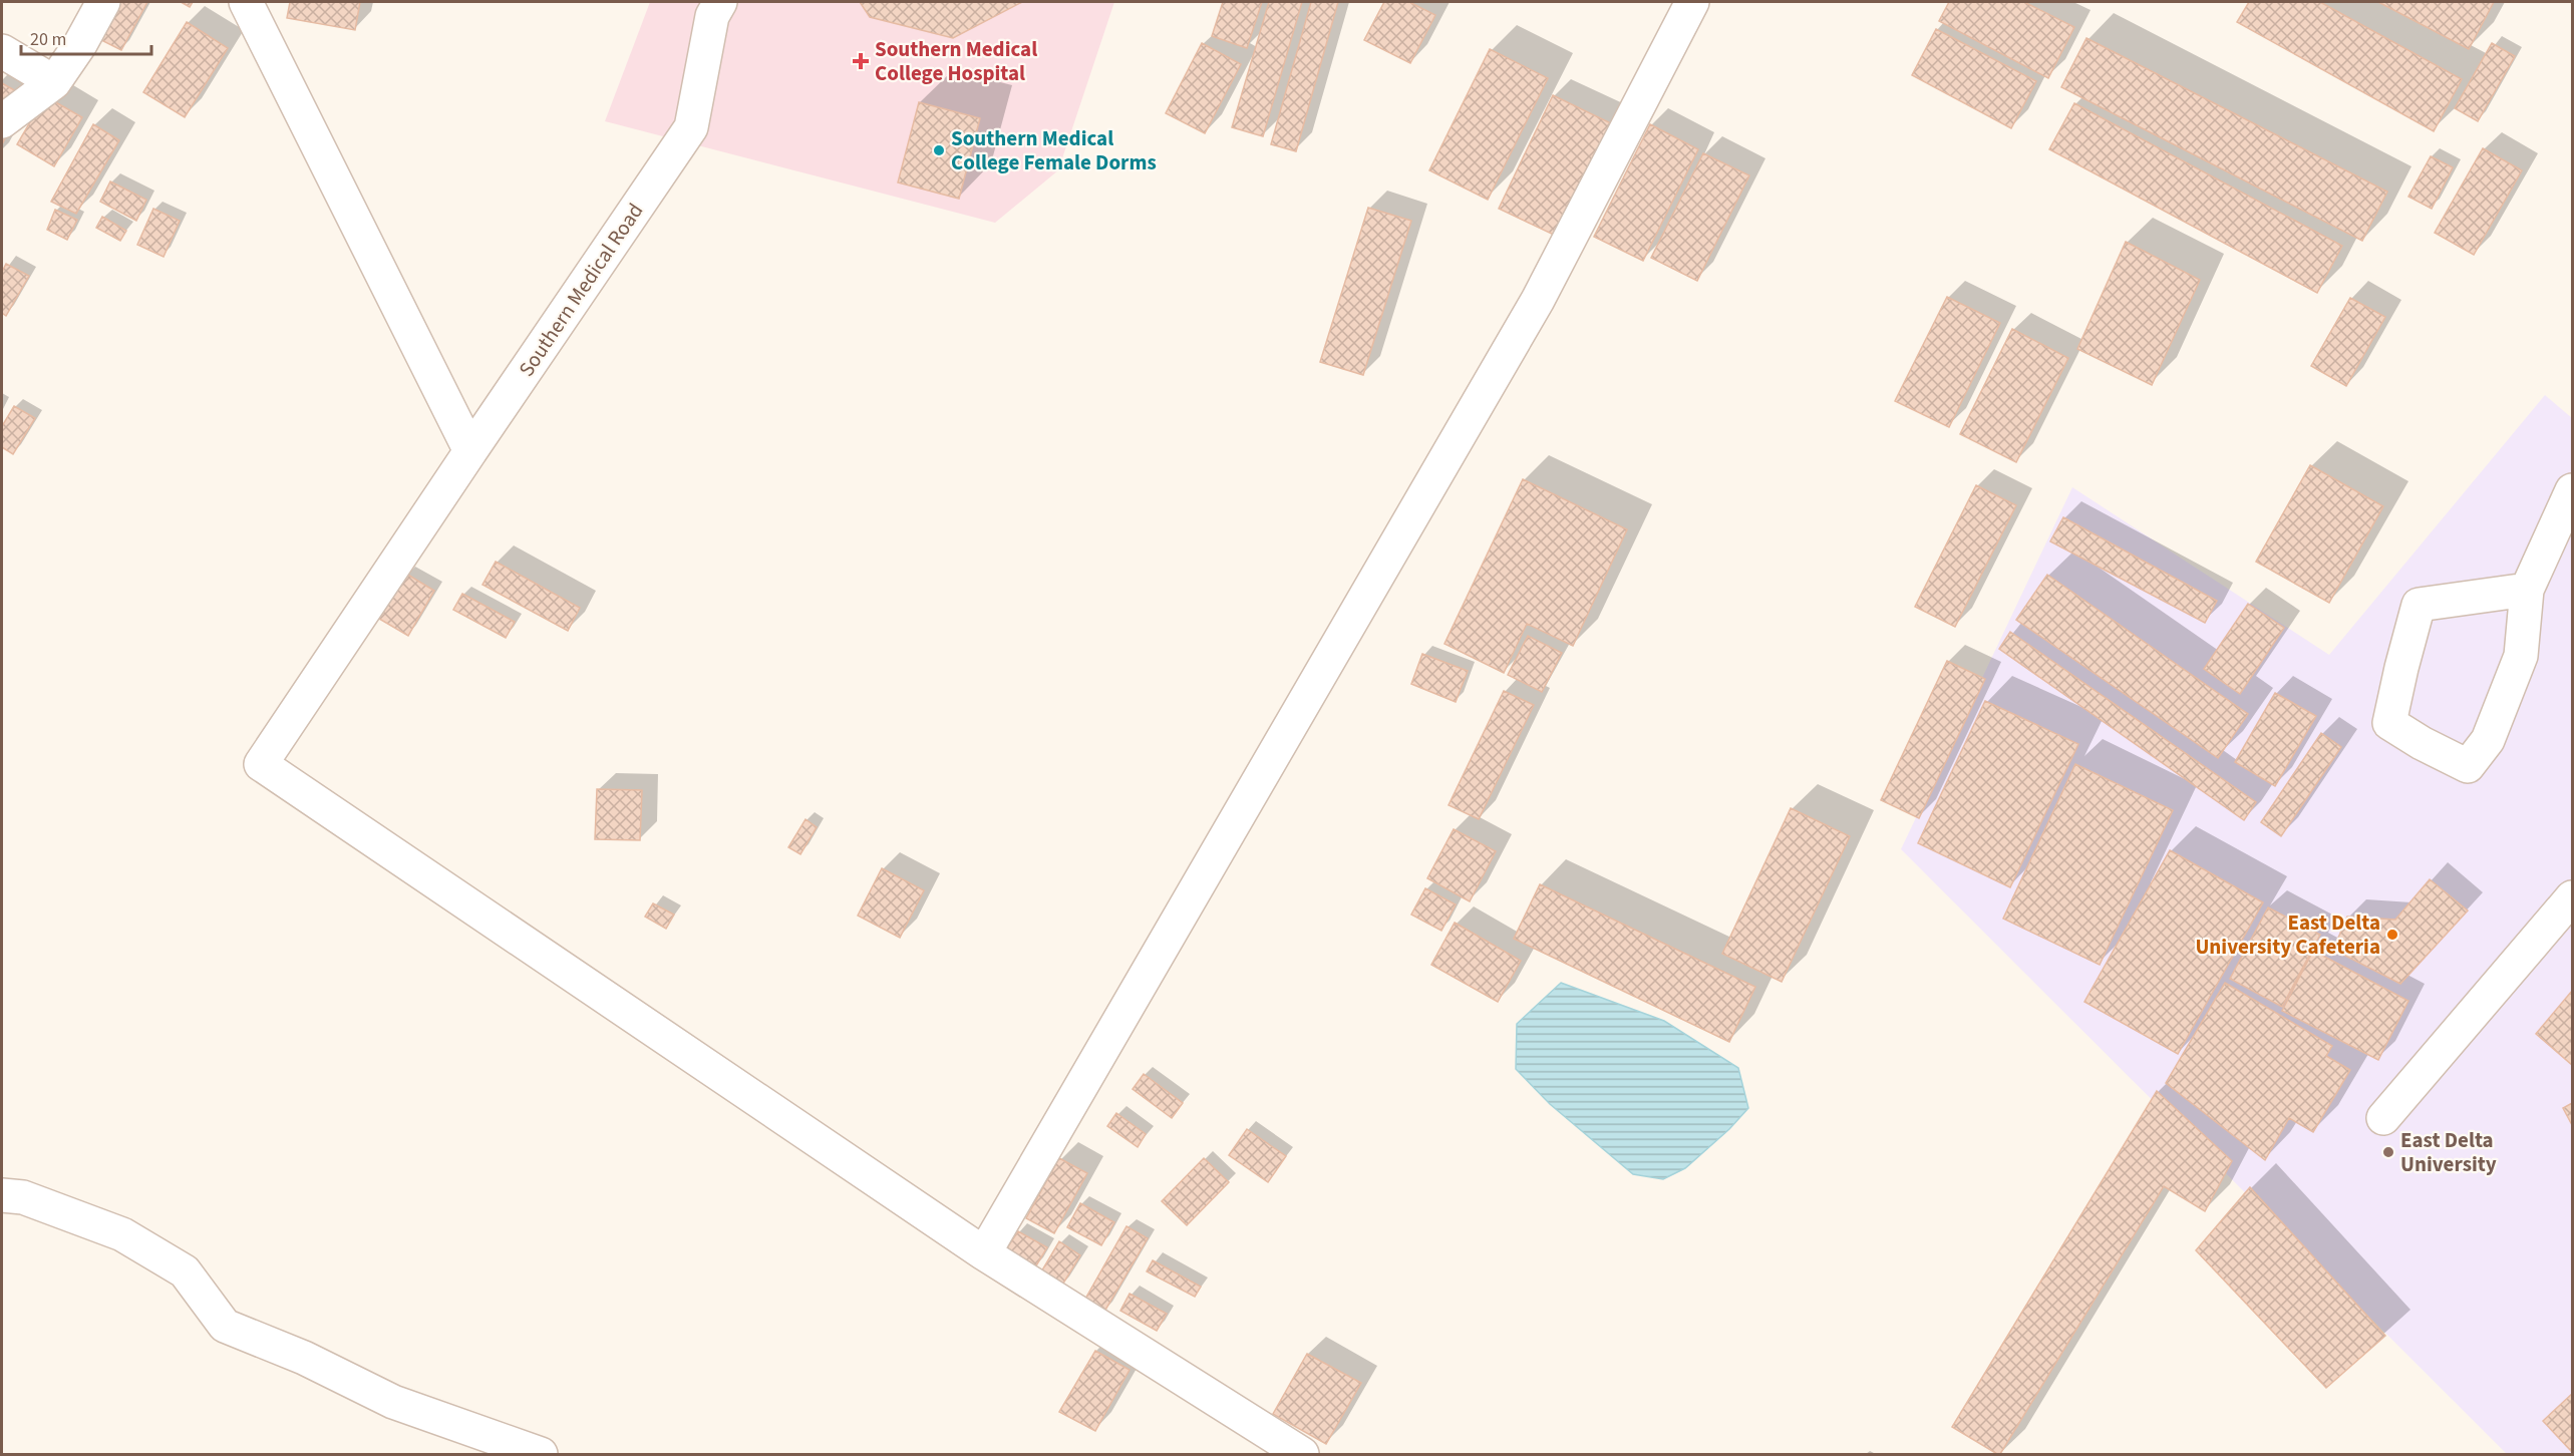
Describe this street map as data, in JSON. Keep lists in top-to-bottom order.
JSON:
{
  "streets": {
    "street": ["Southern Medical Road"]
  },
  "places": {
    "health": ["Southern Medical College Hospital"],
    "other": ["Southern Medical College Female Dorms", "East Delta University Cafeteria", "East Delta University"]
  },
  "scale_bar": "20 m"
}
